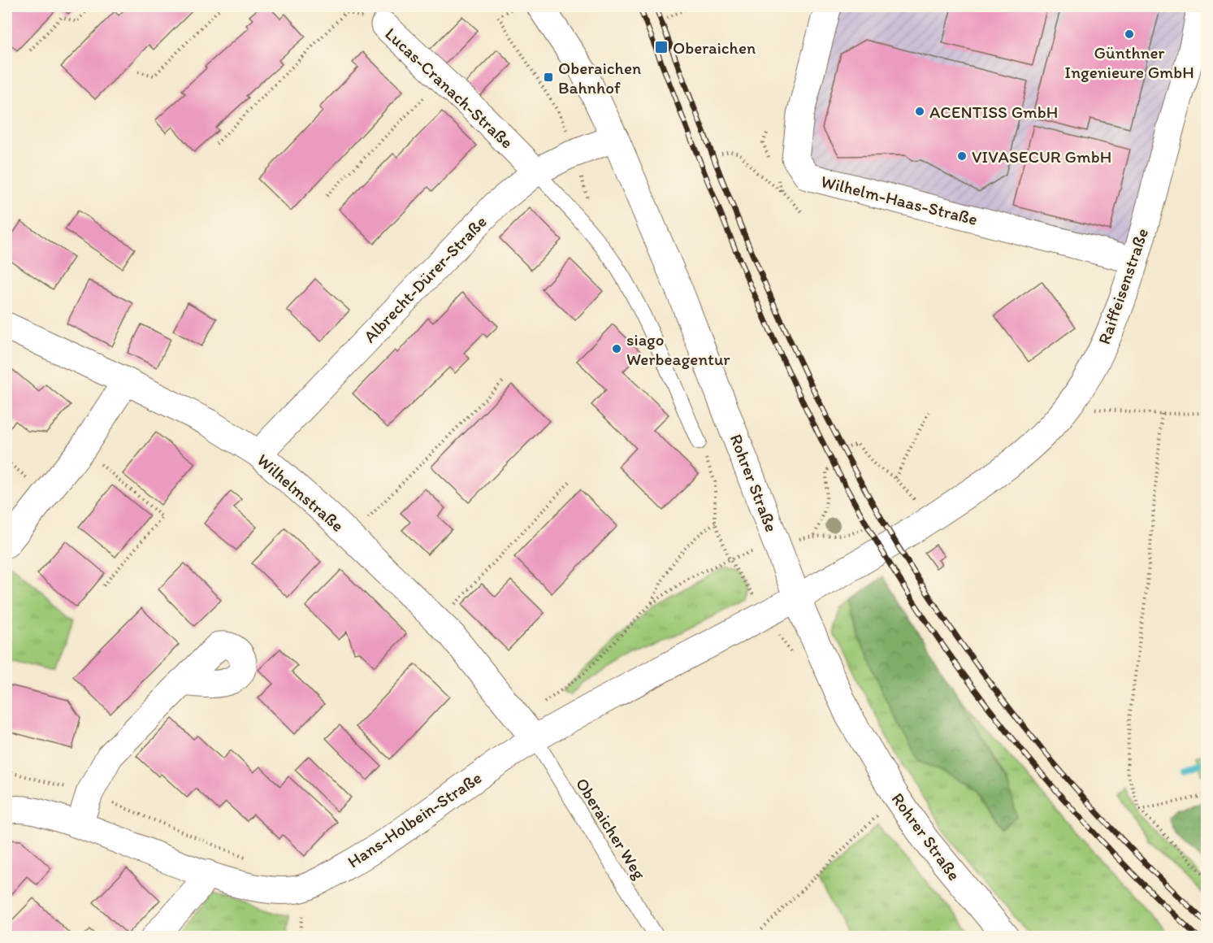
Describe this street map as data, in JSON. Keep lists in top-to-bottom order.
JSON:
{
  "streets": {
    "street": [
      "Lucas-Cranach-Straße",
      "Wilhelm-Haas-Straße",
      "Albrecht-Dürer-Straße",
      "Raiffeisenstraße",
      "Rohrer Straße",
      "Wilhelmstraße",
      "Hans-Holbein-Straße"
    ],
    "lane": ["Oberaicher Weg"]
  },
  "crossings": [
    ["Lucas-Cranach-Straße", "Albrecht-Dürer-Straße"],
    ["Wilhelm-Haas-Straße", "Raiffeisenstraße"],
    ["Albrecht-Dürer-Straße", "Rohrer Straße"],
    ["Albrecht-Dürer-Straße", "Wilhelmstraße"],
    ["Raiffeisenstraße", "Rohrer Straße"],
    ["Raiffeisenstraße", "Hans-Holbein-Straße"],
    ["Rohrer Straße", "Hans-Holbein-Straße"],
    ["Wilhelmstraße", "Hans-Holbein-Straße"],
    ["Wilhelmstraße", "Oberaicher Weg"],
    ["Hans-Holbein-Straße", "Oberaicher Weg"]
  ],
  "places": {
    "other": [
      "Günthner Ingenieure GmbH",
      "ACENTISS GmbH",
      "VIVASECUR GmbH",
      "siago Werbeagentur"
    ],
    "transit": ["Oberaichen", "Oberaichen Bahnhof"]
  }
}
